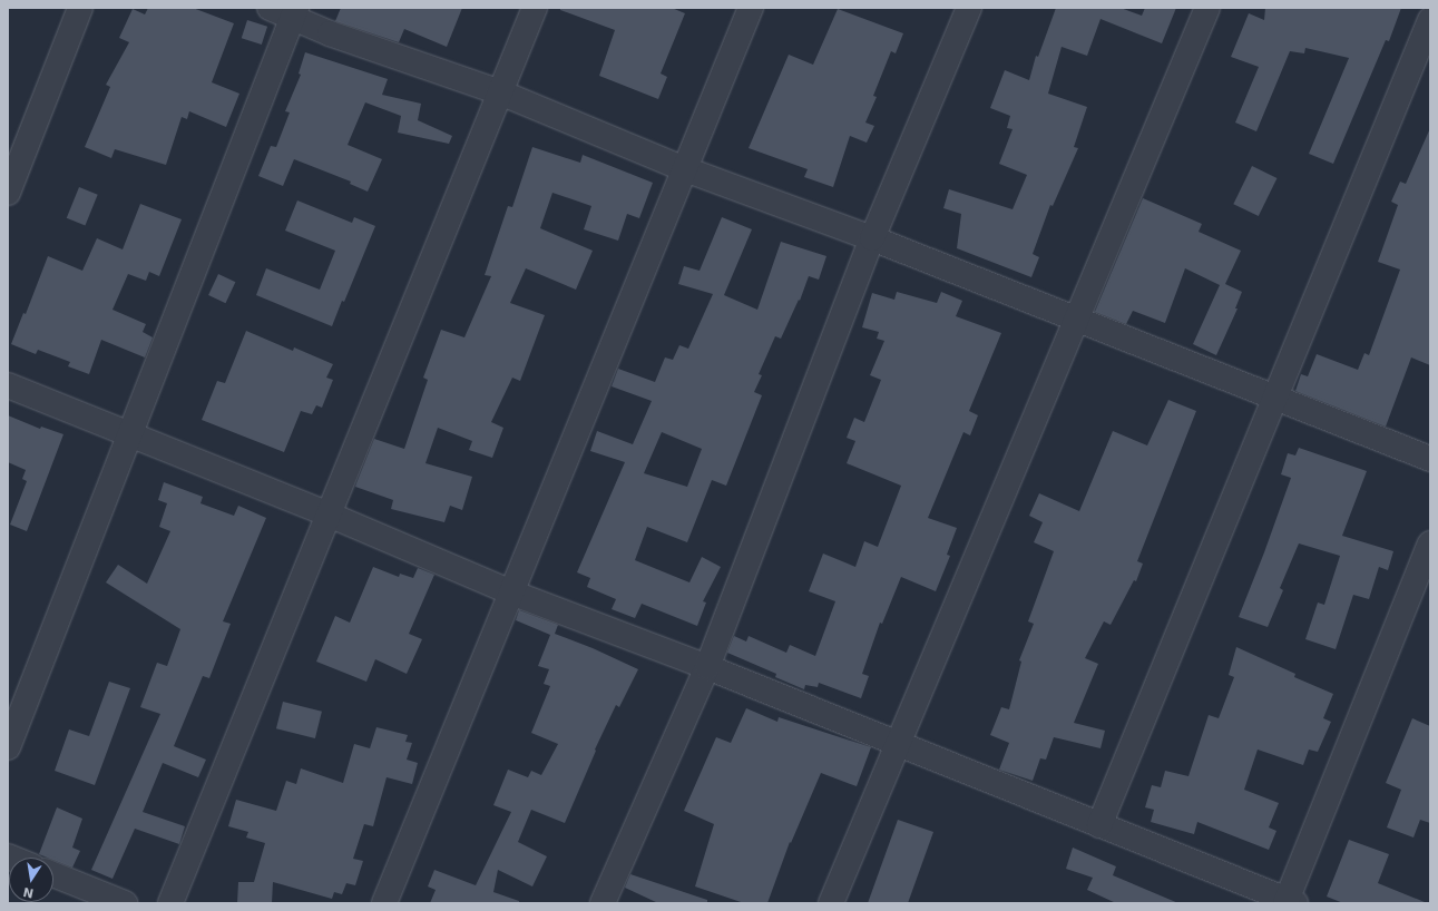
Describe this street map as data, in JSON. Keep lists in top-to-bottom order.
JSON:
{
  "north": "bottom"
}
